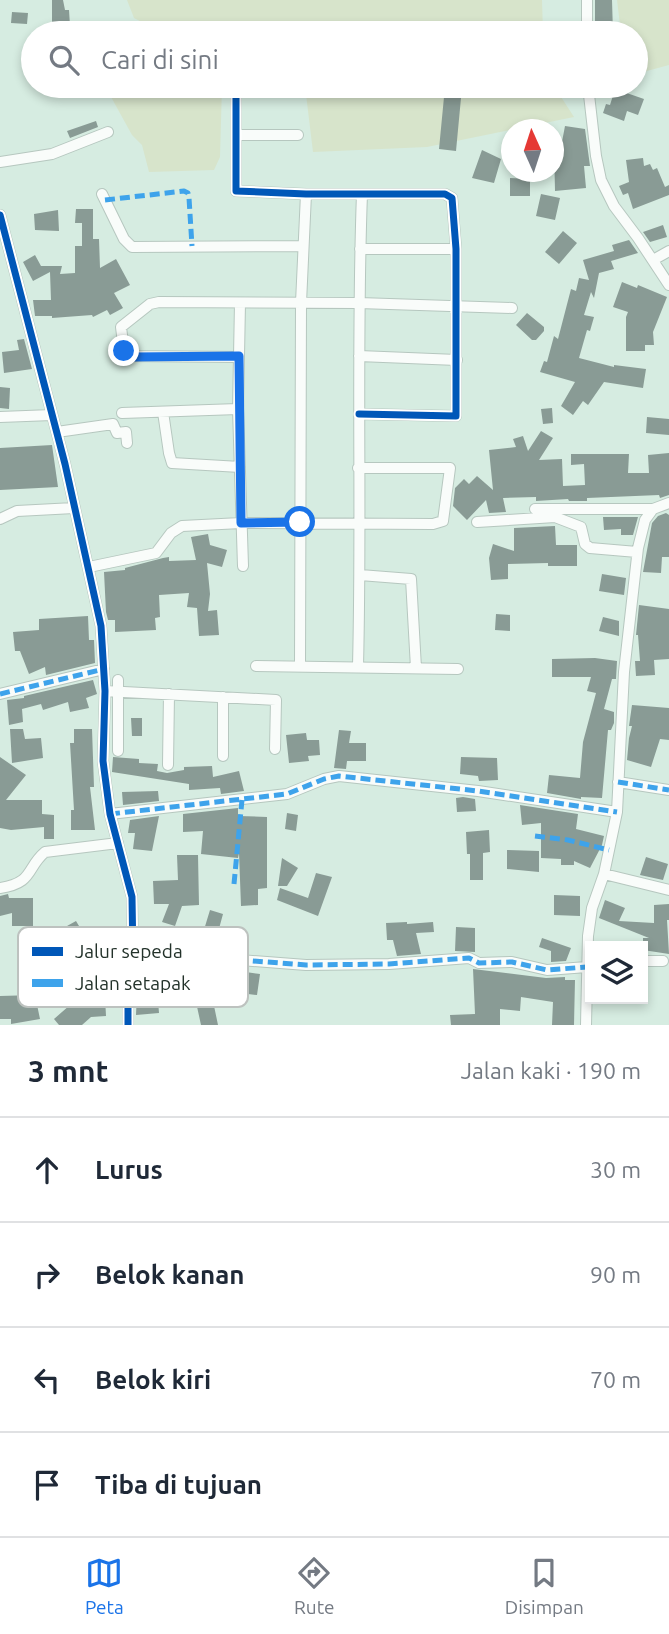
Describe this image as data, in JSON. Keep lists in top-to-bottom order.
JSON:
{
  "legend": ["Jalur sepeda", "Jalan setapak"],
  "north": "top",
  "page": {
    "search": "Cari di sini",
    "heading": ["3 mnt", "Jalan kaki · 190 m"],
    "list": [
      ["Lurus", "30 m"],
      ["Belok kanan", "90 m"],
      ["Belok kiri", "70 m"],
      "Tiba di tujuan"
    ],
    "nav": ["Peta", "Rute", "Disimpan"]
  }
}
